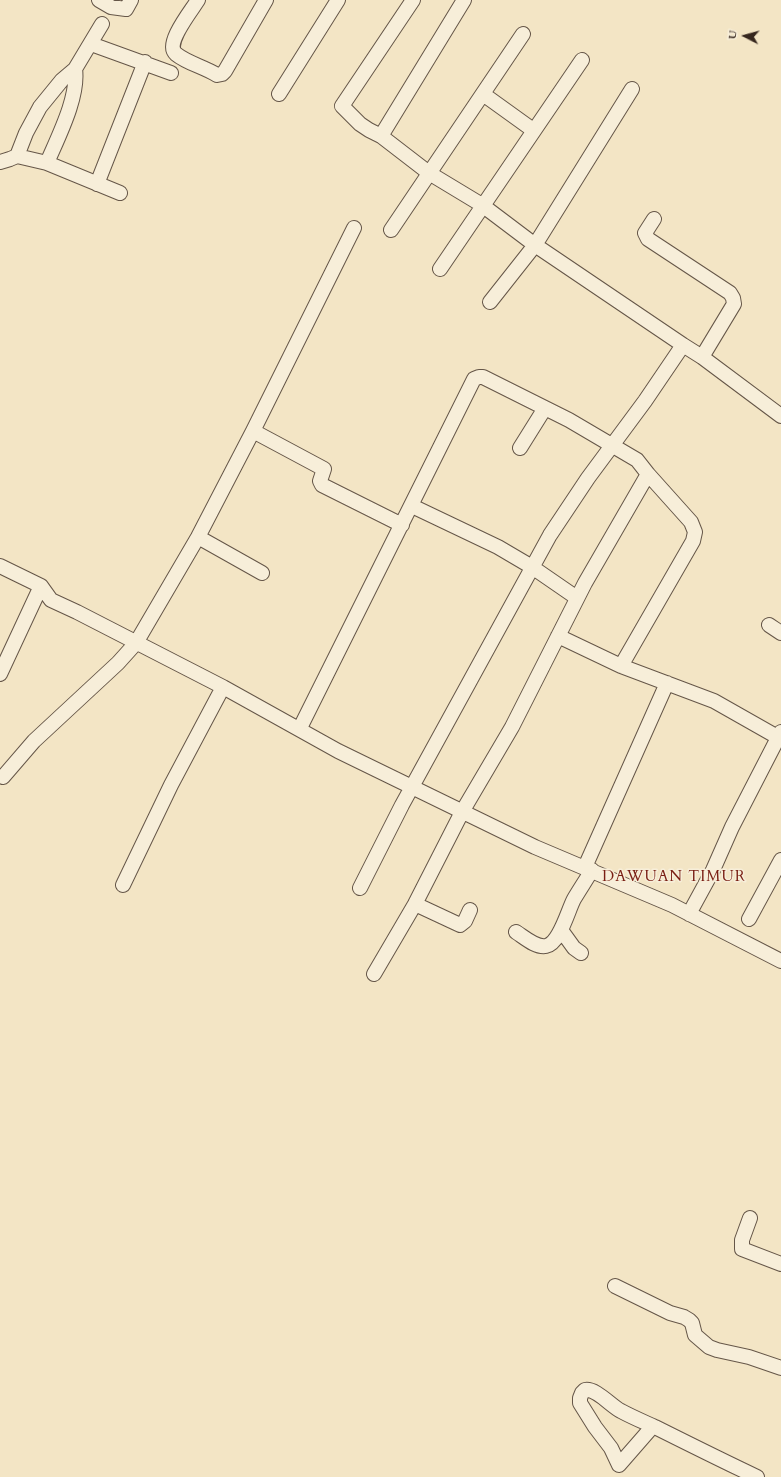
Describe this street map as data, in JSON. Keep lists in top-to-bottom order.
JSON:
{
  "districts": ["DAWUAN TIMUR"],
  "north": "left"
}
